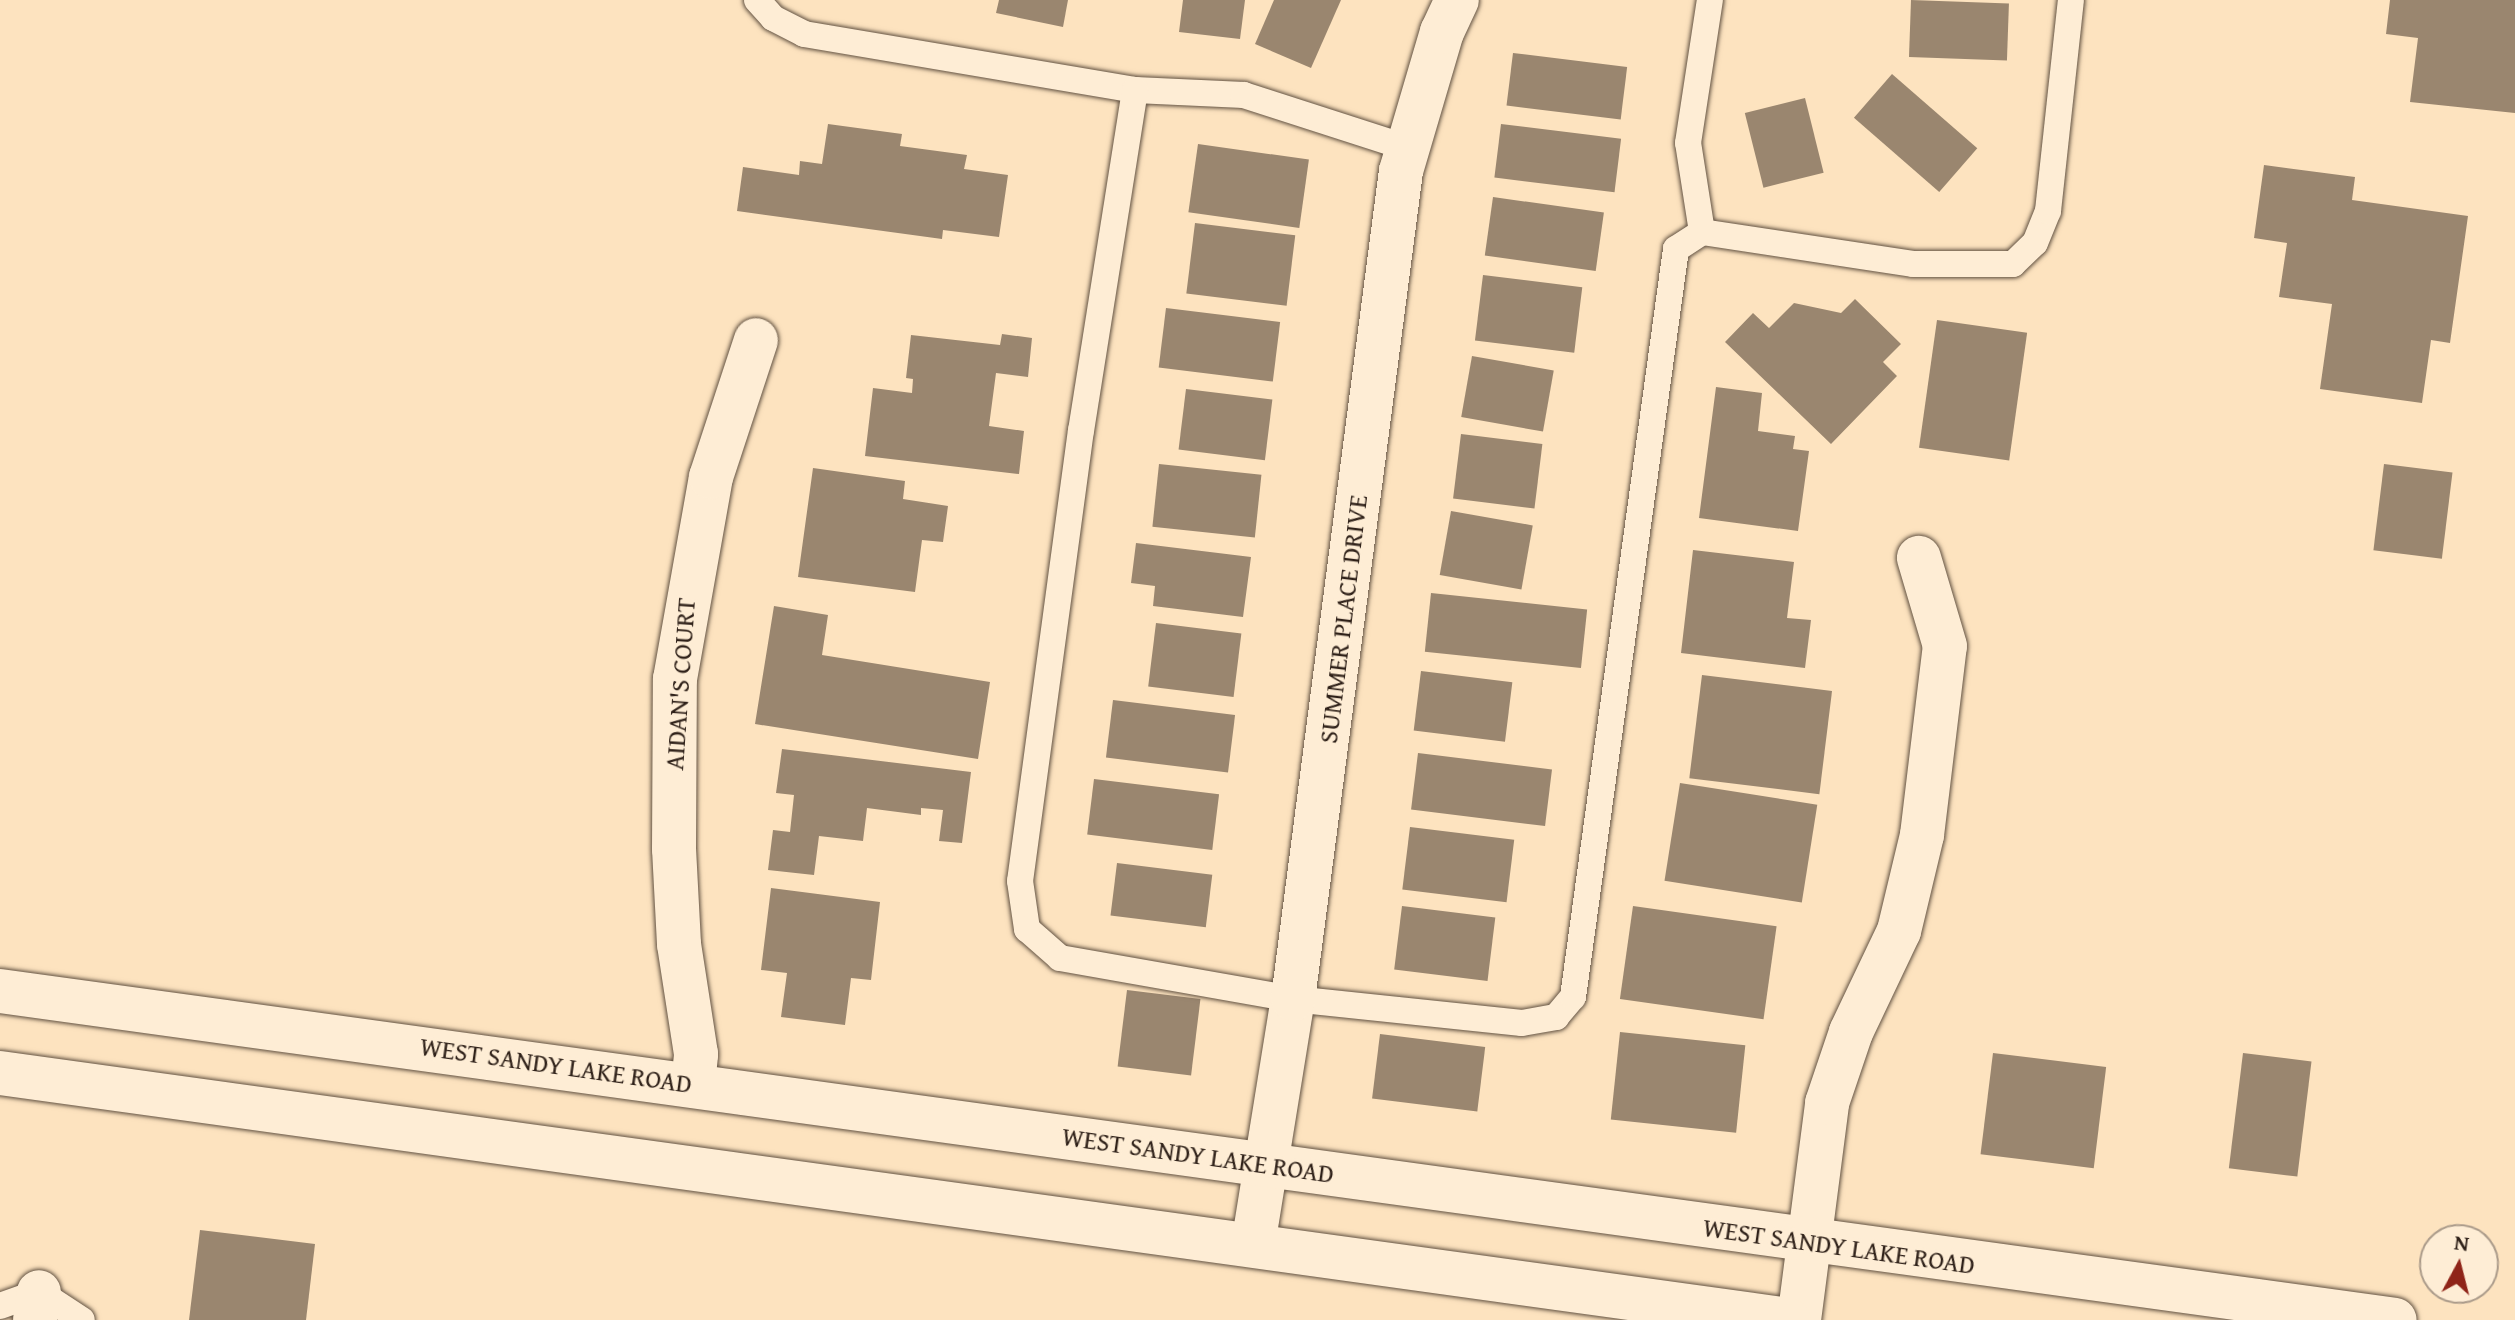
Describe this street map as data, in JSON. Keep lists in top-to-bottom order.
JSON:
{
  "streets": {
    "main road": ["SUMMER PLACE DRIVE", "AIDAN'S COURT", "WEST SANDY LAKE ROAD"]
  },
  "crossings": [
    ["SUMMER PLACE DRIVE", "WEST SANDY LAKE ROAD"],
    ["AIDAN'S COURT", "WEST SANDY LAKE ROAD"]
  ],
  "north": "top"
}
